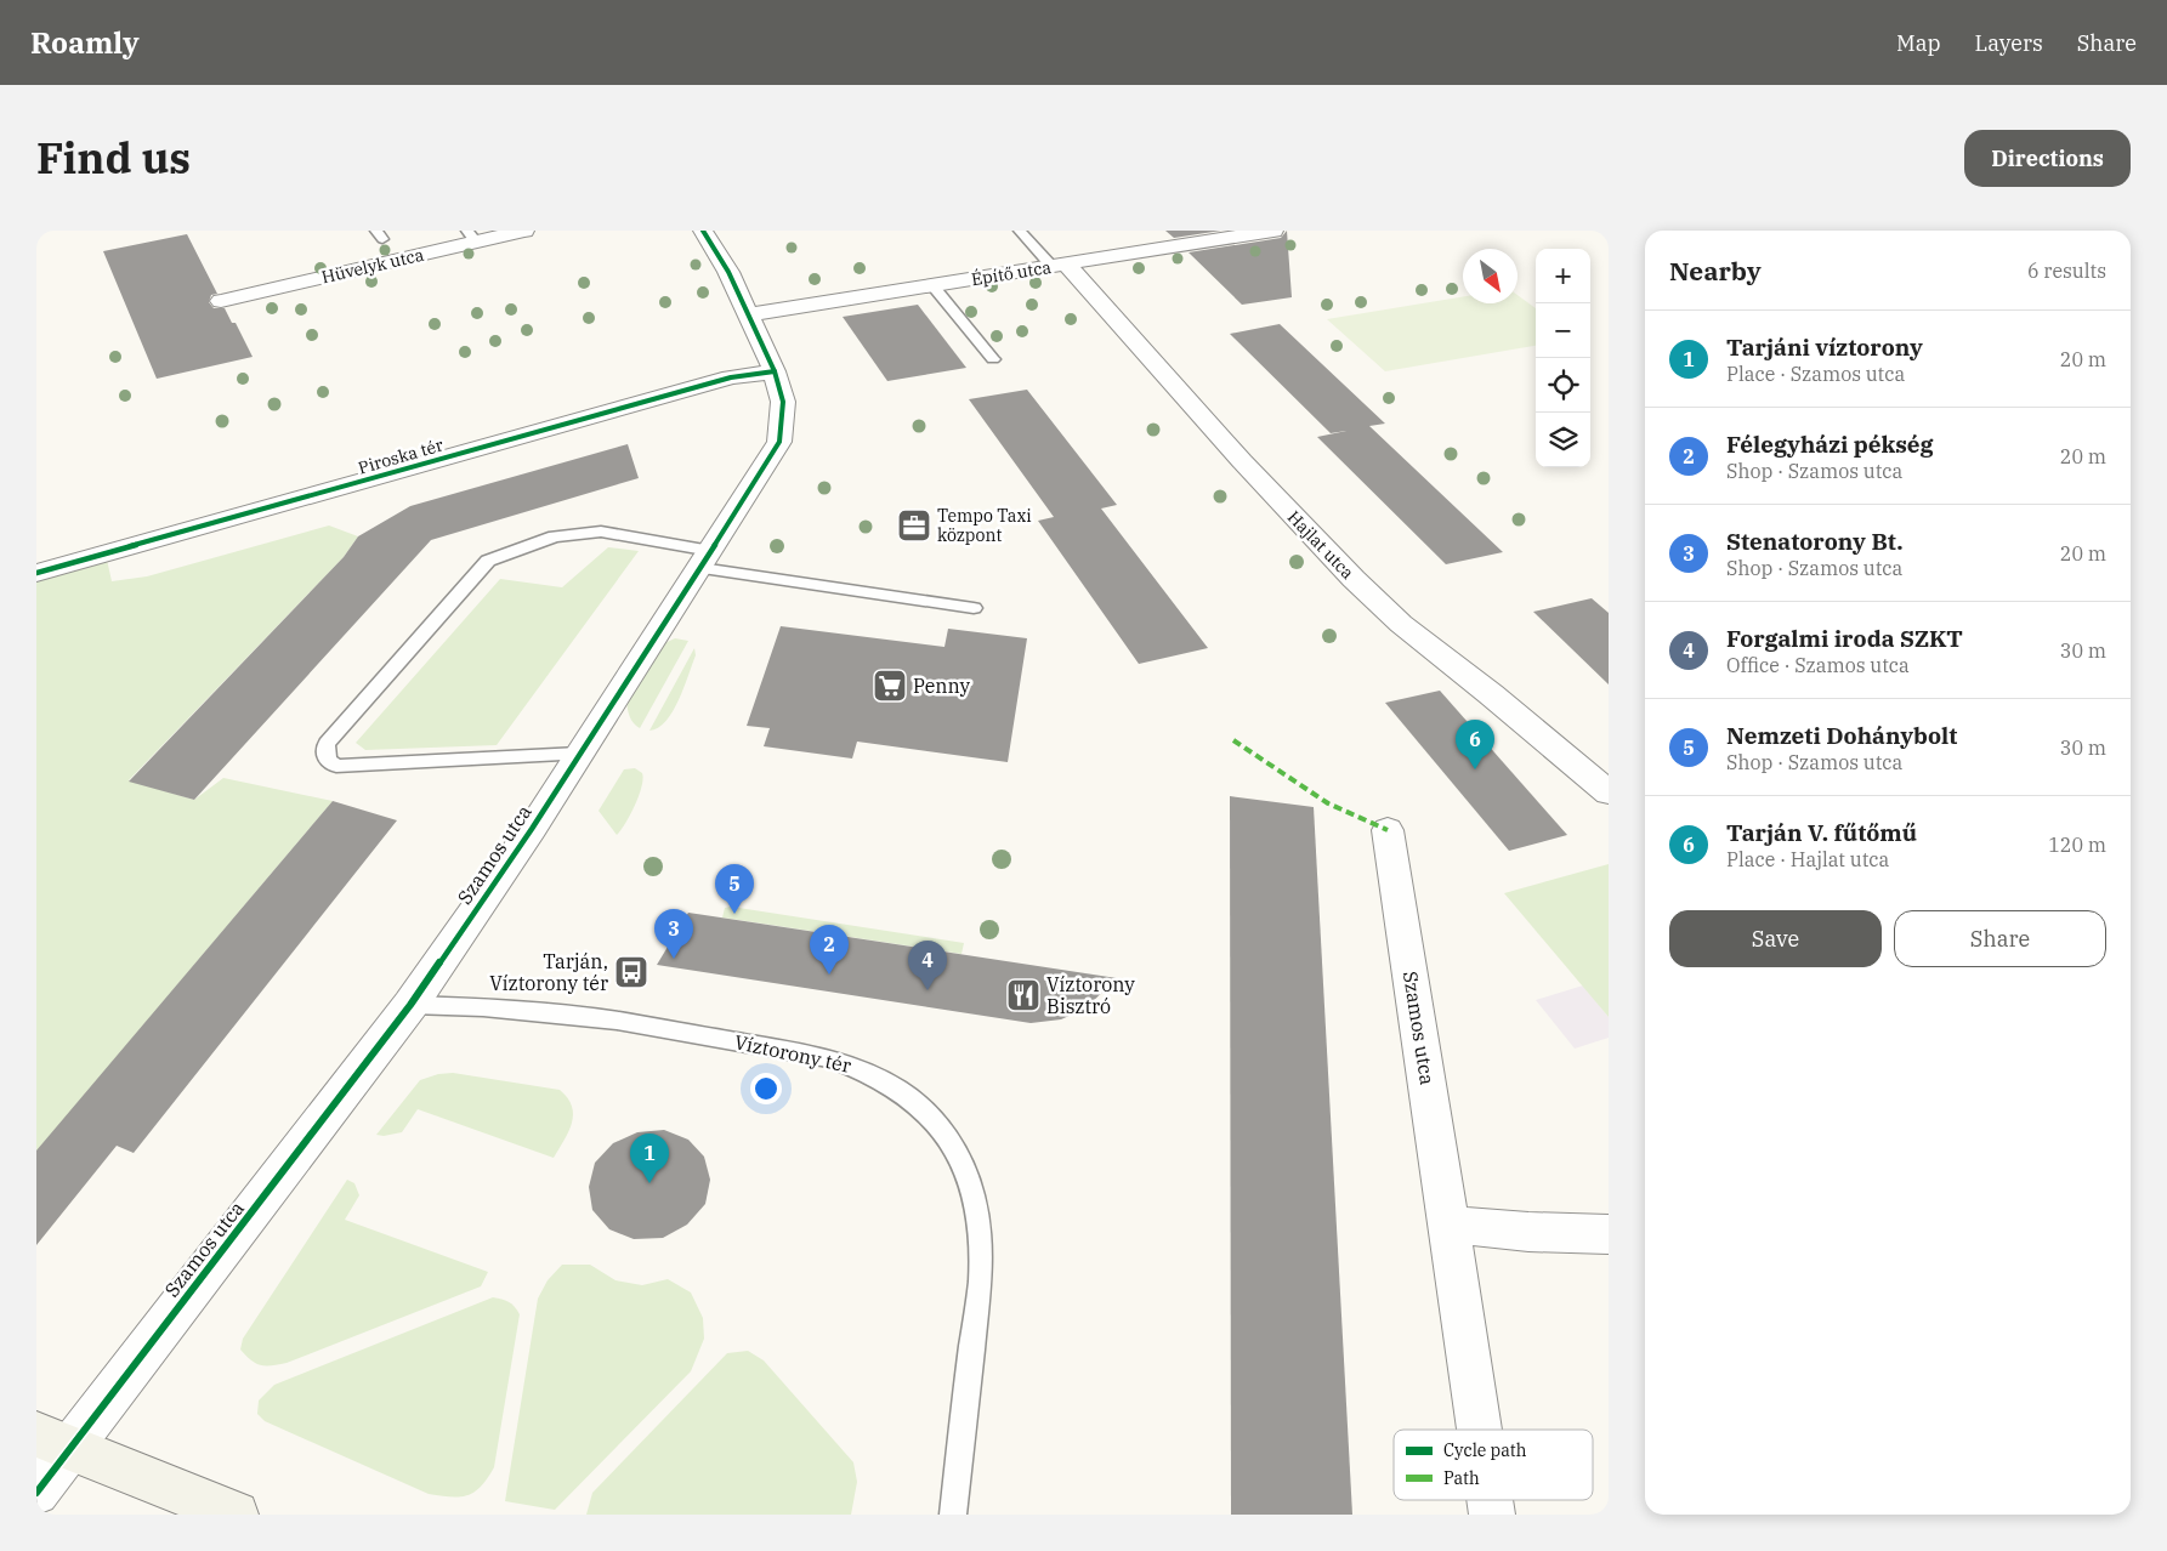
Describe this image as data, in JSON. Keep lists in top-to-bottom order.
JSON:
{
  "streets": {
    "street": [
      "Hüvelyk utca",
      "Építő utca",
      "Piroska tér",
      "Hajlat utca",
      "Szamos utca"
    ],
    "lane": ["Víztorony tér"]
  },
  "crossings": [
    ["Építő utca", "Hajlat utca"],
    ["Építő utca", "Szamos utca"],
    ["Piroska tér", "Szamos utca"],
    ["Szamos utca", "Víztorony tér"]
  ],
  "places": {
    "office": ["Tempo Taxi központ"],
    "supermarket": ["Penny"],
    "bus stop": ["Tarján, Víztorony tér"],
    "restaurant": ["Víztorony Bisztró"]
  },
  "legend": ["Cycle path", "Path"],
  "north": "bottom right",
  "page": {
    "header": "Roamly",
    "nav": ["Map", "Layers", "Share"],
    "title": "Find us",
    "buttons": [
      "Directions",
      ["Save", "Share"]
    ],
    "heading": ["Nearby", "6 results"],
    "map_buttons": ["+", "−"],
    "list": [
      {
        "mark": "1",
        "name": "Tarjáni víztorony",
        "note": "Place · Szamos utca",
        "value": "20 m"
      },
      {
        "mark": "2",
        "name": "Félegyházi pékség",
        "note": "Shop · Szamos utca",
        "value": "20 m"
      },
      {
        "mark": "3",
        "name": "Stenatorony Bt.",
        "note": "Shop · Szamos utca",
        "value": "20 m"
      },
      {
        "mark": "4",
        "name": "Forgalmi iroda SZKT",
        "note": "Office · Szamos utca",
        "value": "30 m"
      },
      {
        "mark": "5",
        "name": "Nemzeti Dohánybolt",
        "note": "Shop · Szamos utca",
        "value": "30 m"
      },
      {
        "mark": "6",
        "name": "Tarján V. fűtőmű",
        "note": "Place · Hajlat utca",
        "value": "120 m"
      }
    ],
    "pins": [
      "6",
      "5",
      "3",
      "2",
      "4",
      "1"
    ]
  }
}
